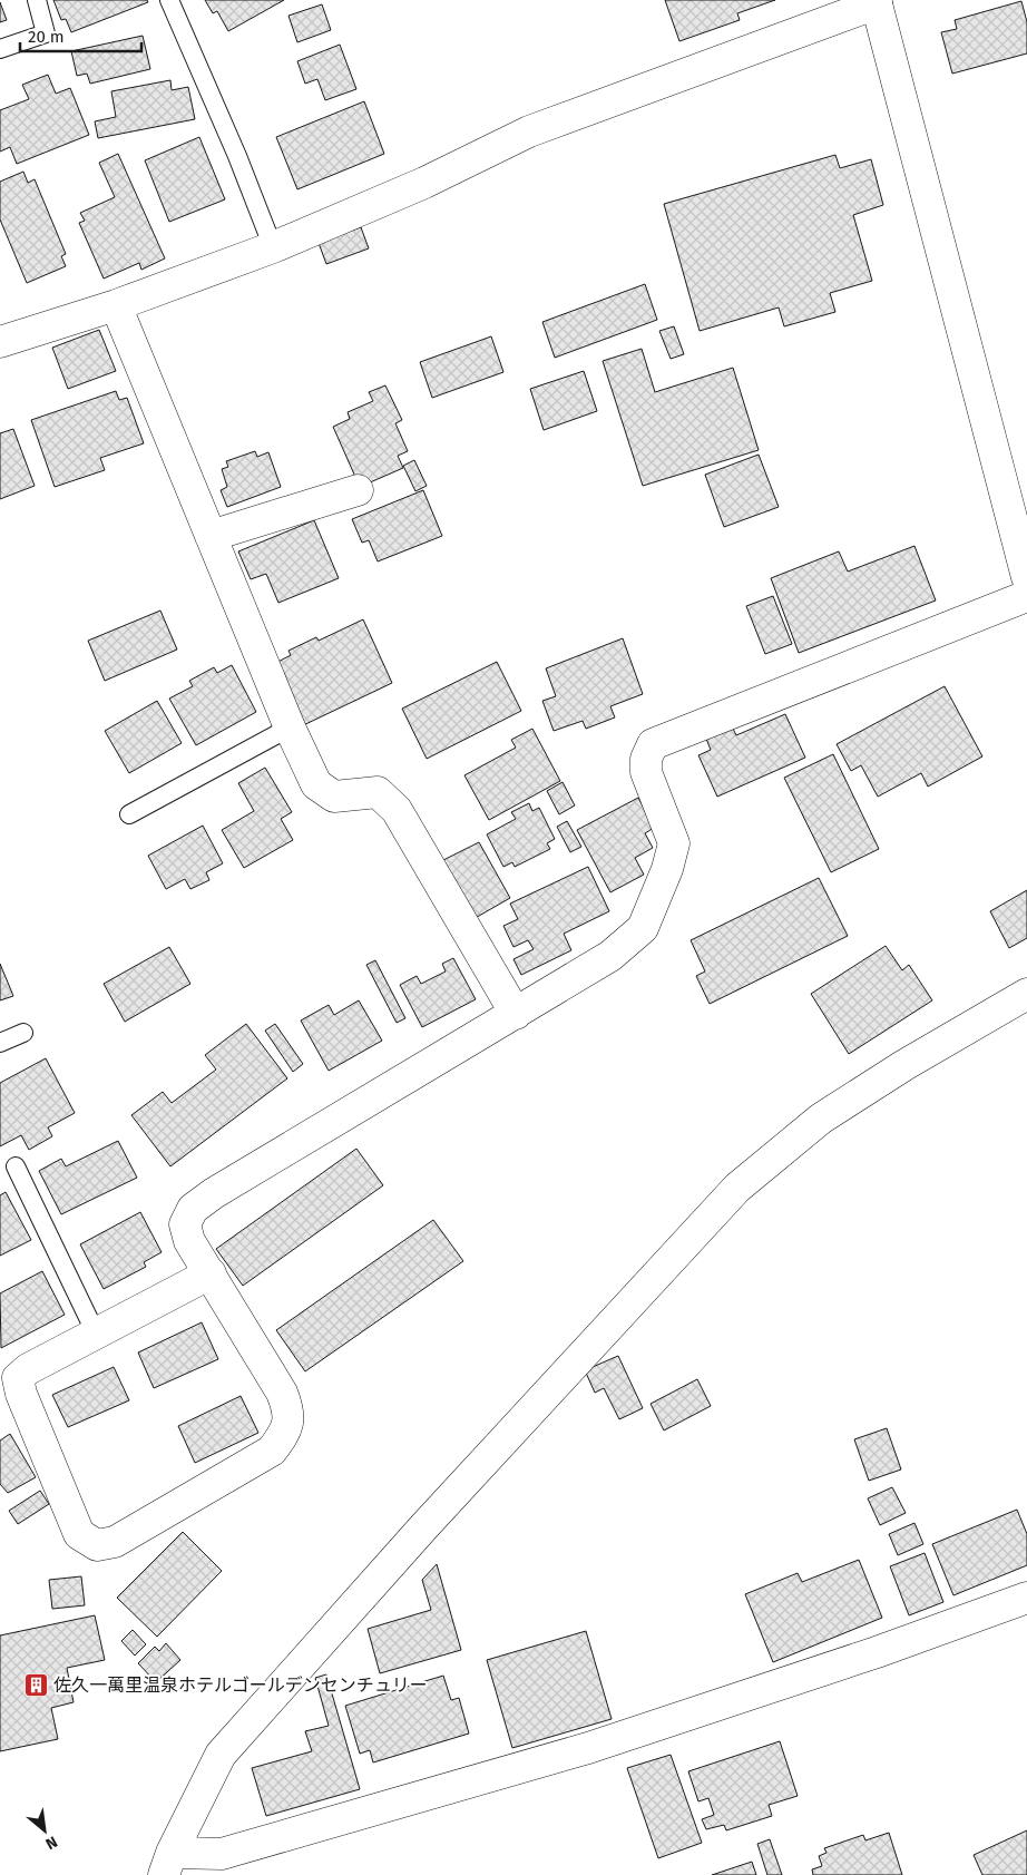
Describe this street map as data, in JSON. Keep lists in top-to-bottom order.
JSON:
{
  "places": {
    "building": ["佐久一萬里温泉ホテルゴールデンセンチュリー"]
  },
  "scale_bar": "20 m",
  "north": "bottom right"
}
